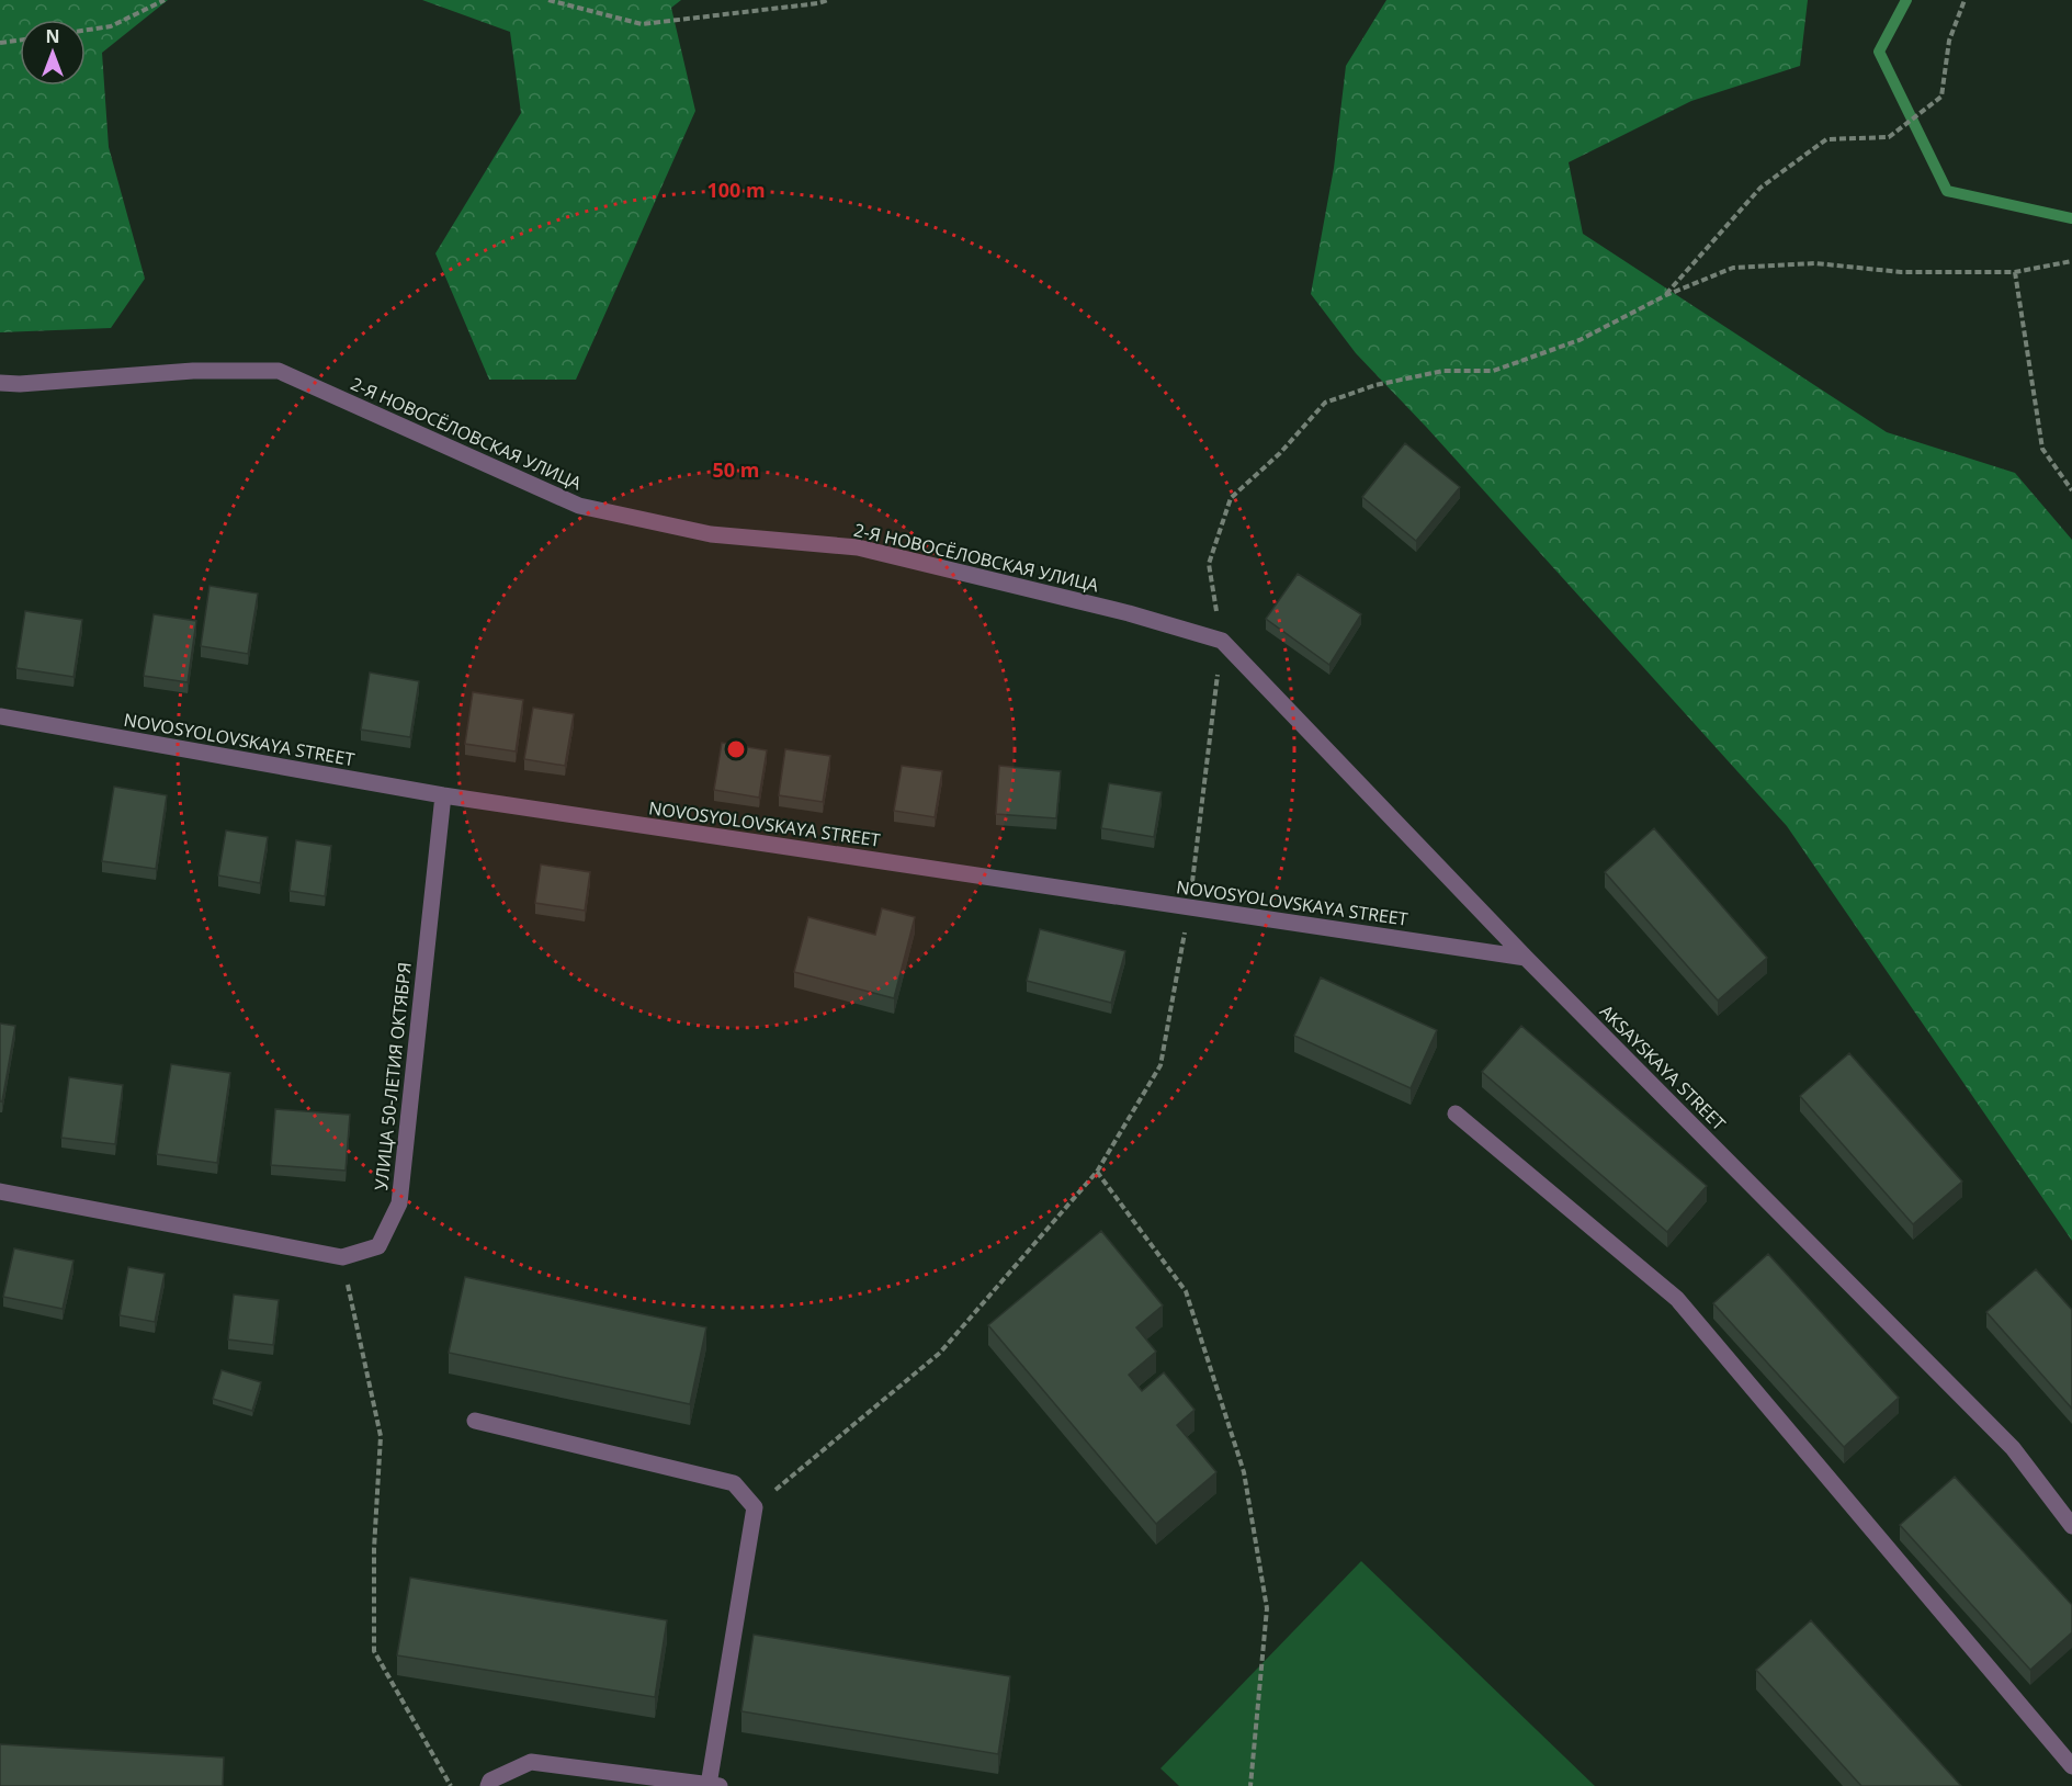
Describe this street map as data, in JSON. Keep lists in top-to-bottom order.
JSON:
{
  "streets": {
    "street": [
      "2-Я НОВОСЁЛОВСКАЯ УЛИЦА",
      "NOVOSYOLOVSKAYA STREET",
      "AKSAYSKAYA STREET",
      "УЛИЦА 50-ЛЕТИЯ ОКТЯБРЯ"
    ]
  },
  "crossings": [
    ["2-Я НОВОСЁЛОВСКАЯ УЛИЦА", "AKSAYSKAYA STREET"],
    ["NOVOSYOLOVSKAYA STREET", "AKSAYSKAYA STREET"],
    ["NOVOSYOLOVSKAYA STREET", "УЛИЦА 50-ЛЕТИЯ ОКТЯБРЯ"]
  ],
  "north": "top",
  "rings": ["100 m", "50 m"]
}
